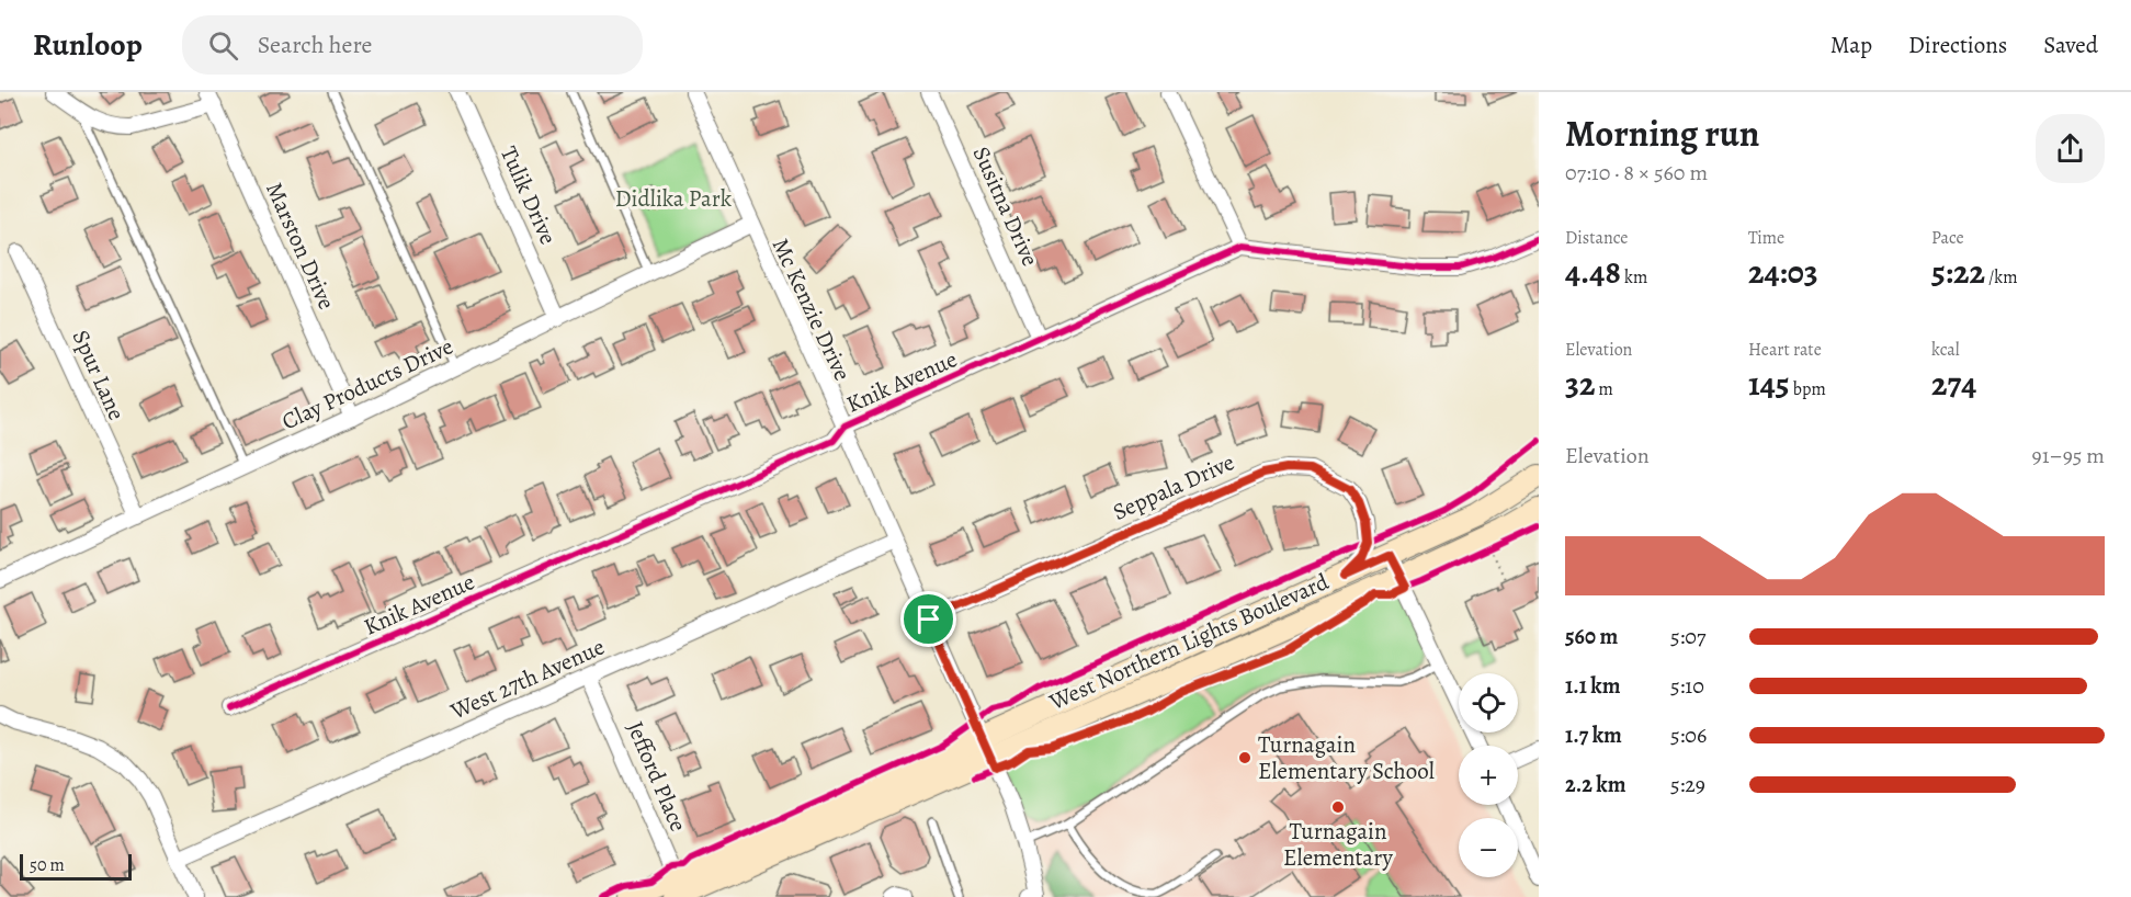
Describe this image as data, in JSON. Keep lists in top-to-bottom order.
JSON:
{
  "streets": {
    "street": [
      "Tulik Drive",
      "Susitna Drive",
      "Marston Drive",
      "Mc Kenzie Drive",
      "Spur Lane",
      "Knik Avenue",
      "Clay Products Drive",
      "Seppala Drive",
      "West Northern Lights Boulevard",
      "West 27th Avenue",
      "Jefford Place"
    ]
  },
  "crossings": [
    ["Tulik Drive", "Clay Products Drive"],
    ["Susitna Drive", "Knik Avenue"],
    ["Marston Drive", "Clay Products Drive"],
    ["Mc Kenzie Drive", "Knik Avenue"],
    ["Mc Kenzie Drive", "Clay Products Drive"],
    ["Mc Kenzie Drive", "Seppala Drive"],
    ["Mc Kenzie Drive", "West Northern Lights Boulevard"],
    ["Mc Kenzie Drive", "West 27th Avenue"],
    ["Spur Lane", "Clay Products Drive"],
    ["Seppala Drive", "West Northern Lights Boulevard"],
    ["West Northern Lights Boulevard", "Jefford Place"],
    ["West 27th Avenue", "Jefford Place"]
  ],
  "parks": ["Didlika Park"],
  "places": ["Turnagain Elementary School", "Turnagain Elementary"],
  "scale_bar": "50 m",
  "page": {
    "header": "Runloop",
    "search": "Search here",
    "nav": ["Map", "Directions", "Saved"],
    "heading": ["Morning run", "07:10 · 8 × 560 m"],
    "stats": [
      ["Distance", "4.48 km"],
      ["Time", "24:03"],
      ["Pace", "5:22 /km"],
      ["Elevation", "32 m"],
      ["Heart rate", "145 bpm"],
      ["kcal", "274"]
    ],
    "chart": ["Elevation", "91–95 m"],
    "list": [
      {
        "name": "560 m",
        "note": "5:07"
      },
      {
        "name": "1.1 km",
        "note": "5:10"
      },
      {
        "name": "1.7 km",
        "note": "5:06"
      },
      {
        "name": "2.2 km",
        "note": "5:29"
      }
    ],
    "map_buttons": ["+", "−"],
    "scale": "50 m"
  }
}
